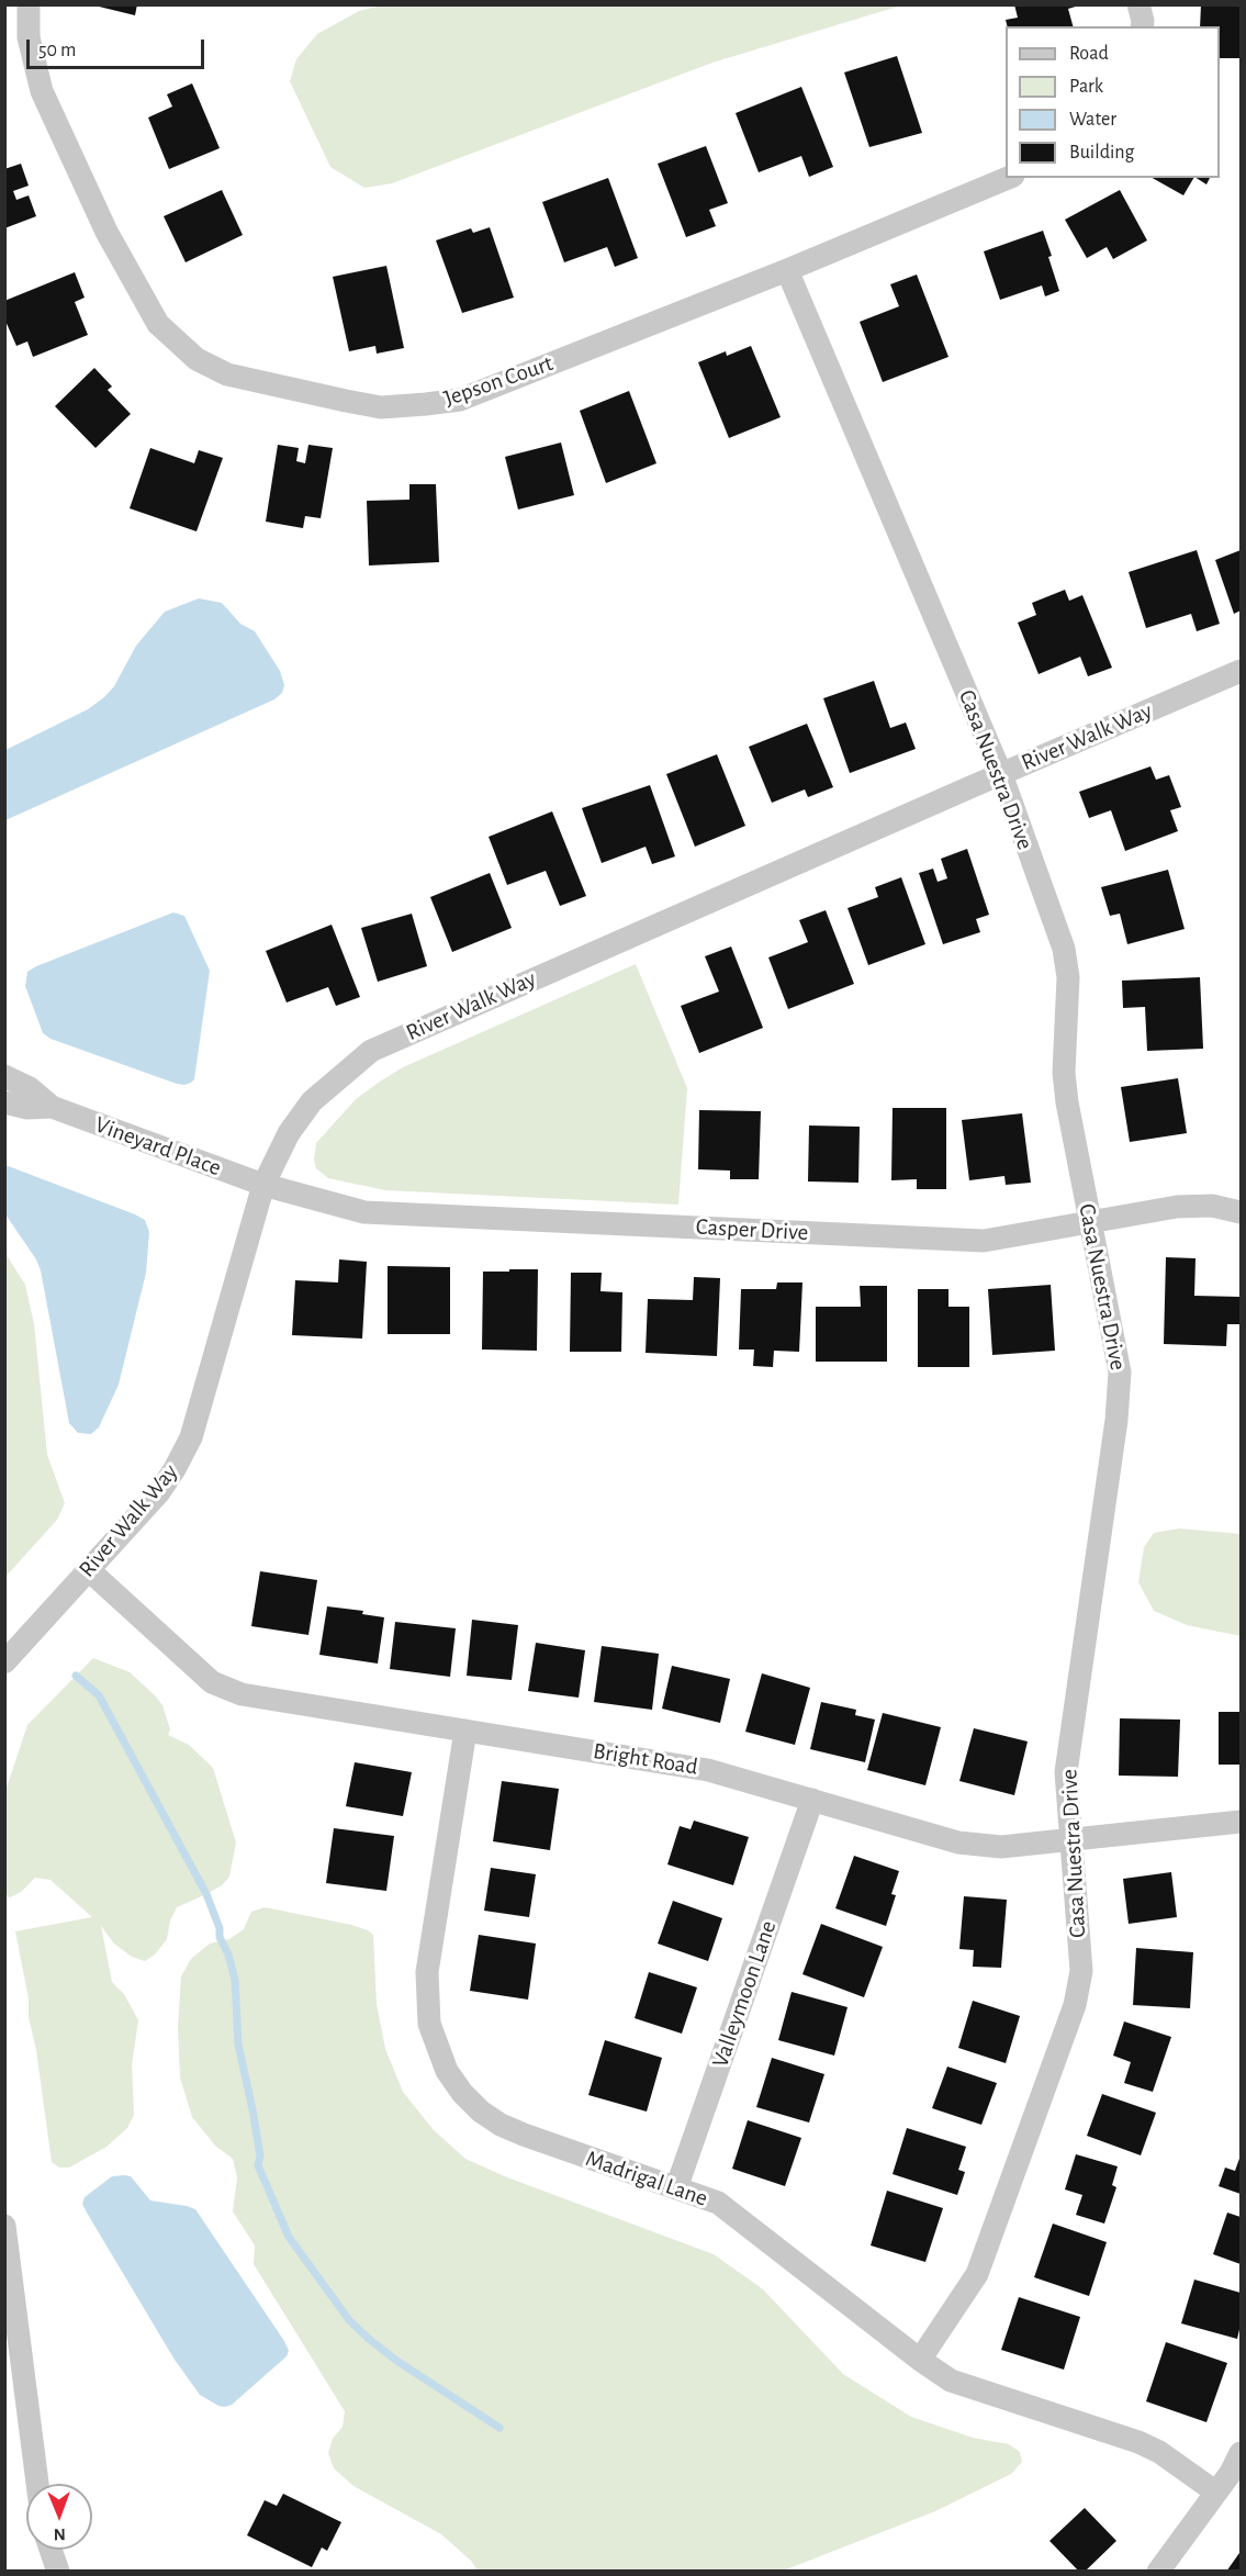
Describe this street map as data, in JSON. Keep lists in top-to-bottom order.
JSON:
{
  "streets": {
    "street": [
      "Jepson Court",
      "River Walk Way",
      "Casa Nuestra Drive",
      "Vineyard Place",
      "Casper Drive",
      "Bright Road",
      "Valleymoon Lane",
      "Madrigal Lane"
    ]
  },
  "crossings": [
    ["Jepson Court", "Casa Nuestra Drive"],
    ["River Walk Way", "Casa Nuestra Drive"],
    ["River Walk Way", "Vineyard Place"],
    ["River Walk Way", "Casper Drive"],
    ["River Walk Way", "Bright Road"],
    ["Casa Nuestra Drive", "Casper Drive"],
    ["Casa Nuestra Drive", "Bright Road"],
    ["Casa Nuestra Drive", "Madrigal Lane"],
    ["Vineyard Place", "Casper Drive"],
    ["Bright Road", "Valleymoon Lane"],
    ["Bright Road", "Madrigal Lane"],
    ["Valleymoon Lane", "Madrigal Lane"]
  ],
  "legend": [
    "Road",
    "Park",
    "Water",
    "Building"
  ],
  "scale_bar": "50 m",
  "north": "bottom"
}
